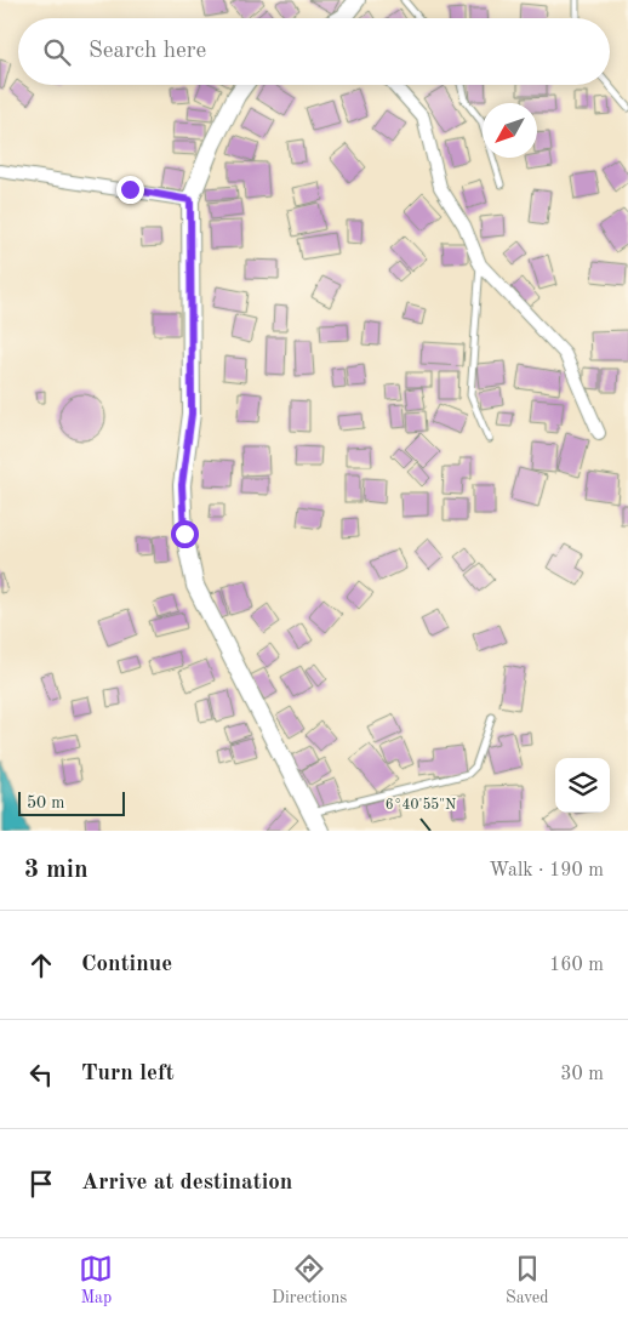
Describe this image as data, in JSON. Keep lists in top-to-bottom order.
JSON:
{
  "scale_bar": "50 m",
  "north": "bottom left",
  "page": {
    "search": "Search here",
    "scale": "50 m",
    "heading": ["3 min", "Walk · 190 m"],
    "list": [
      ["Continue", "160 m"],
      ["Turn left", "30 m"],
      "Arrive at destination"
    ],
    "nav": ["Map", "Directions", "Saved"]
  },
  "coordinates": ["6°40'55\"N"]
}
